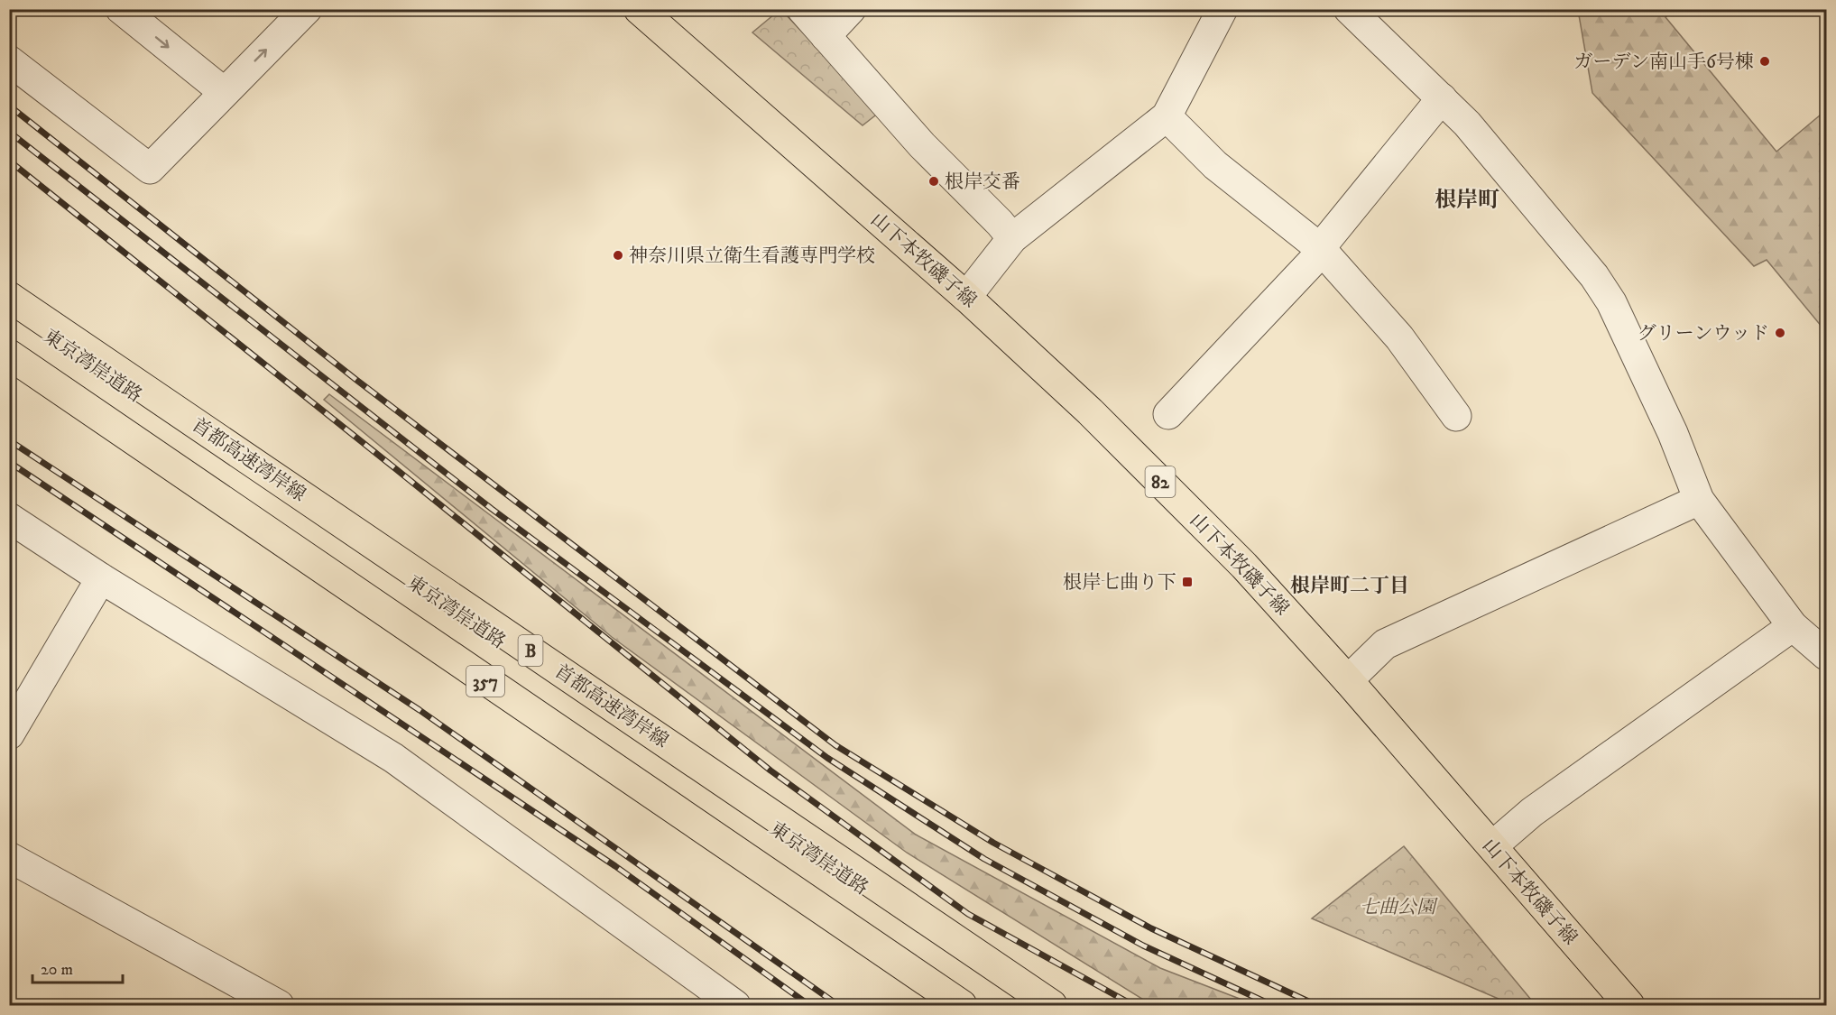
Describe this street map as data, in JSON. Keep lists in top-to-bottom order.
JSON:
{
  "streets": {
    "main road": [
      "山下本牧磯子線",
      "東京湾岸道路",
      "首都高速湾岸線",
      "82",
      "B",
      "357"
    ]
  },
  "districts": ["根岸町", "根岸町二丁目"],
  "parks": ["七曲公園"],
  "places": {
    "other": [
      "ガーデン南山手6号棟",
      "根岸交番",
      "神奈川県立衛生看護専門学校",
      "グリーンウッド"
    ],
    "transit": ["根岸七曲り下"]
  },
  "scale_bar": "20 m"
}
